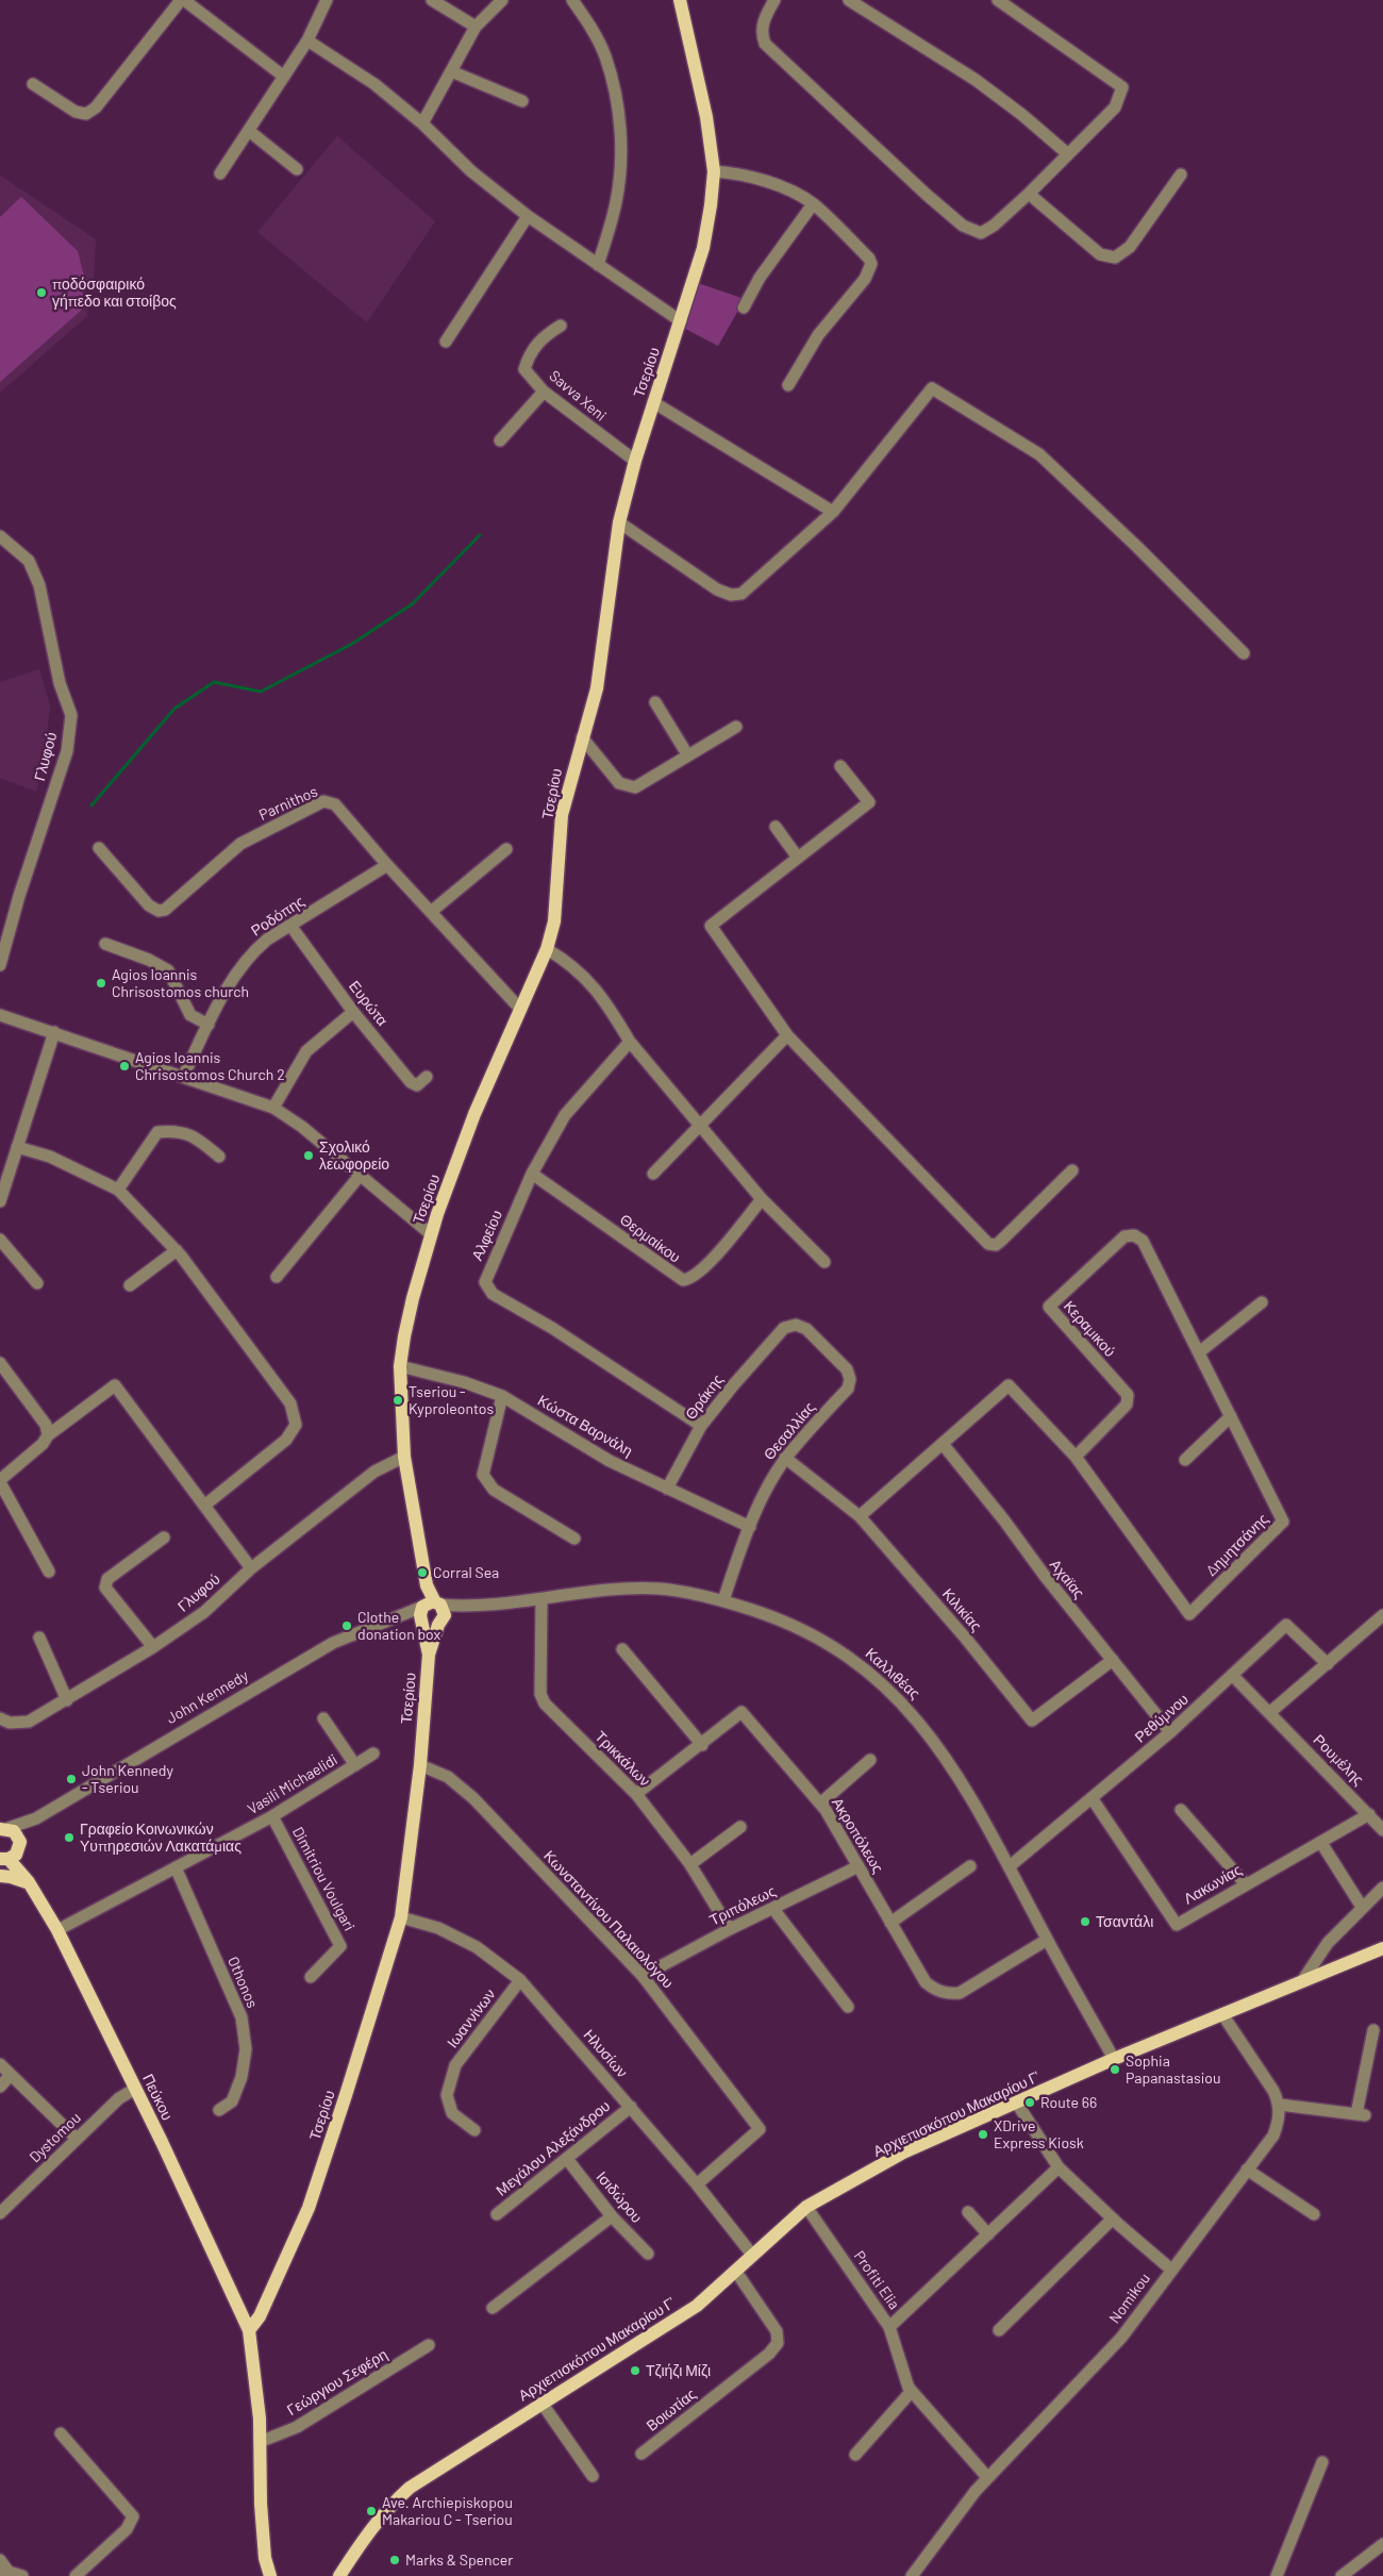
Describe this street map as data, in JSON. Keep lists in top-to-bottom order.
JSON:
{
  "streets": {
    "main road": ["Τσερίου", "Πεύκου", "Αρχιεπισκόπου Μακαρίου Γ'"],
    "street": [
      "Savva Xeni",
      "Γλυφού",
      "Parnithos",
      "Ροδόπης",
      "Ευρώτα",
      "Αλφείου",
      "Θερμαίκου",
      "Κεραμικού",
      "Θράκης",
      "Κώστα Βαρνάλη",
      "Θεσαλλίας",
      "Δημητσάνης",
      "Αχαϊας",
      "Κιλικίας",
      "Καλλιθέας",
      "John Kennedy",
      "Ρεθύμνου",
      "Τρικκάλων",
      "Ρουμέλης",
      "Vasili Michaelidi",
      "Ακροπόλεως",
      "Dimitriou Voulgari",
      "Λακωνίας",
      "Τριπόλεως",
      "Κωνσταντίνου Παλαιολόγου",
      "Othonos",
      "Ιωαννίνων",
      "Ηλυσίων",
      "Dystomou",
      "Μεγάλου Αλεξάνδρου",
      "Ισιδώρου",
      "Profiti Elia",
      "Nomikou",
      "Γεώργιου Σεφέρη",
      "Βοιωτίας"
    ]
  },
  "crossings": [
    ["Τσερίου", "Savva Xeni"],
    ["Τσερίου", "Γλυφού"],
    ["Τσερίου", "Parnithos"],
    ["Τσερίου", "Κώστα Βαρνάλη"],
    ["Τσερίου", "John Kennedy"],
    ["Τσερίου", "Κωνσταντίνου Παλαιολόγου"],
    ["Τσερίου", "Ηλυσίων"],
    ["Τσερίου", "Πεύκου"],
    ["Parnithos", "Ροδόπης"],
    ["Ροδόπης", "Ευρώτα"],
    ["Αλφείου", "Θερμαίκου"],
    ["Αλφείου", "Θράκης"],
    ["Κεραμικού", "Δημητσάνης"],
    ["Θράκης", "Κώστα Βαρνάλη"],
    ["Θράκης", "Θεσαλλίας"],
    ["Κώστα Βαρνάλη", "Θεσαλλίας"],
    ["Θεσαλλίας", "Κιλικίας"],
    ["Θεσαλλίας", "Καλλιθέας"],
    ["Αχαϊας", "Κιλικίας"],
    ["Αχαϊας", "Ρεθύμνου"],
    ["Καλλιθέας", "John Kennedy"],
    ["Καλλιθέας", "Ρεθύμνου"],
    ["Καλλιθέας", "Τρικκάλων"],
    ["Καλλιθέας", "Ακροπόλεως"],
    ["Καλλιθέας", "Αρχιεπισκόπου Μακαρίου Γ'"],
    ["Ρεθύμνου", "Ρουμέλης"],
    ["Ρεθύμνου", "Λακωνίας"],
    ["Τρικκάλων", "Ακροπόλεως"],
    ["Τρικκάλων", "Τριπόλεως"],
    ["Ρουμέλης", "Λακωνίας"],
    ["Vasili Michaelidi", "Dimitriou Voulgari"],
    ["Vasili Michaelidi", "Othonos"],
    ["Vasili Michaelidi", "Πεύκου"],
    ["Ακροπόλεως", "Τριπόλεως"],
    ["Τριπόλεως", "Κωνσταντίνου Παλαιολόγου"],
    ["Κωνσταντίνου Παλαιολόγου", "Ηλυσίων"],
    ["Ιωαννίνων", "Ηλυσίων"],
    ["Ηλυσίων", "Αρχιεπισκόπου Μακαρίου Γ'"],
    ["Ηλυσίων", "Μεγάλου Αλεξάνδρου"],
    ["Πεύκου", "Dystomou"],
    ["Αρχιεπισκόπου Μακαρίου Γ'", "Profiti Elia"],
    ["Αρχιεπισκόπου Μακαρίου Γ'", "Βοιωτίας"],
    ["Μεγάλου Αλεξάνδρου", "Ισιδώρου"],
    ["Profiti Elia", "Nomikou"]
  ],
  "places": [
    "ποδόσφαιρικό γήπεδο και στοίβος",
    "Agios Ioannis Chrisostomos church",
    "Agios Ioannis Chrisostomos Church 2",
    "Σχολικό λεωφορείο",
    "Tseriou - Kyproleontos",
    "Corral Sea",
    "Clothe donation box",
    "John Kennedy - Tseriou",
    "Γραφείο Κοινωνικών Υυπηρεσιών Λακατάμιας",
    "Τσαντάλι",
    "Sophia Papanastasiou",
    "Route 66",
    "XDrive Express Kiosk",
    "Τζιήζι Μίζι",
    "Ave. Archiepiskopou Makariou C - Tseriou",
    "Marks & Spencer"
  ]
}
